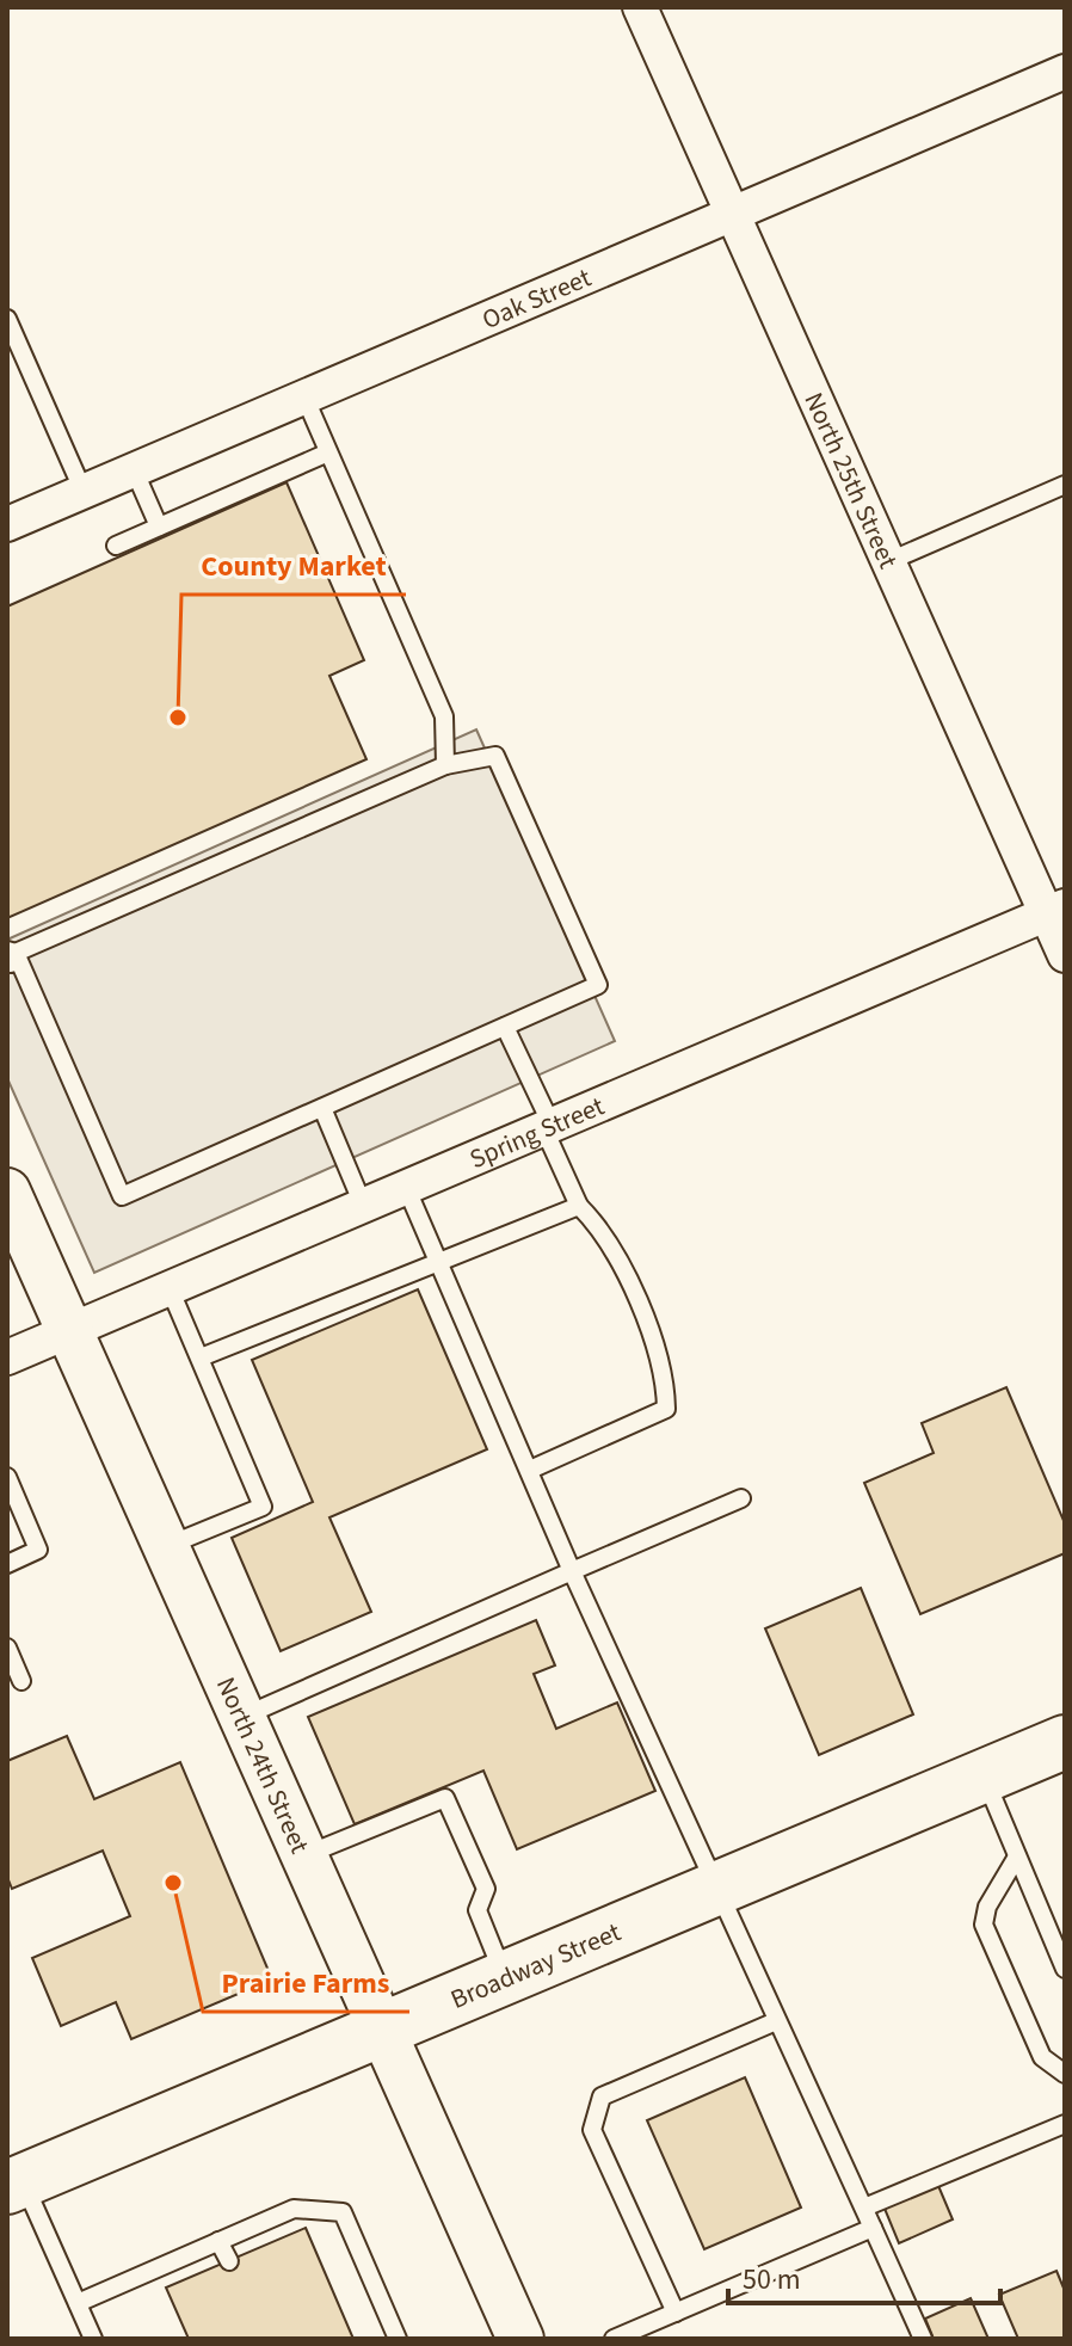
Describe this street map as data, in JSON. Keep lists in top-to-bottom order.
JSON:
{
  "streets": {
    "main road": ["North 24th Street", "Broadway Street"],
    "street": ["Oak Street", "North 25th Street", "Spring Street"]
  },
  "crossings": [
    ["Oak Street", "North 25th Street"],
    ["North 25th Street", "Spring Street"],
    ["Spring Street", "North 24th Street"],
    ["North 24th Street", "Broadway Street"]
  ],
  "places": ["County Market", "Prairie Farms"],
  "scale_bar": "50 m"
}
